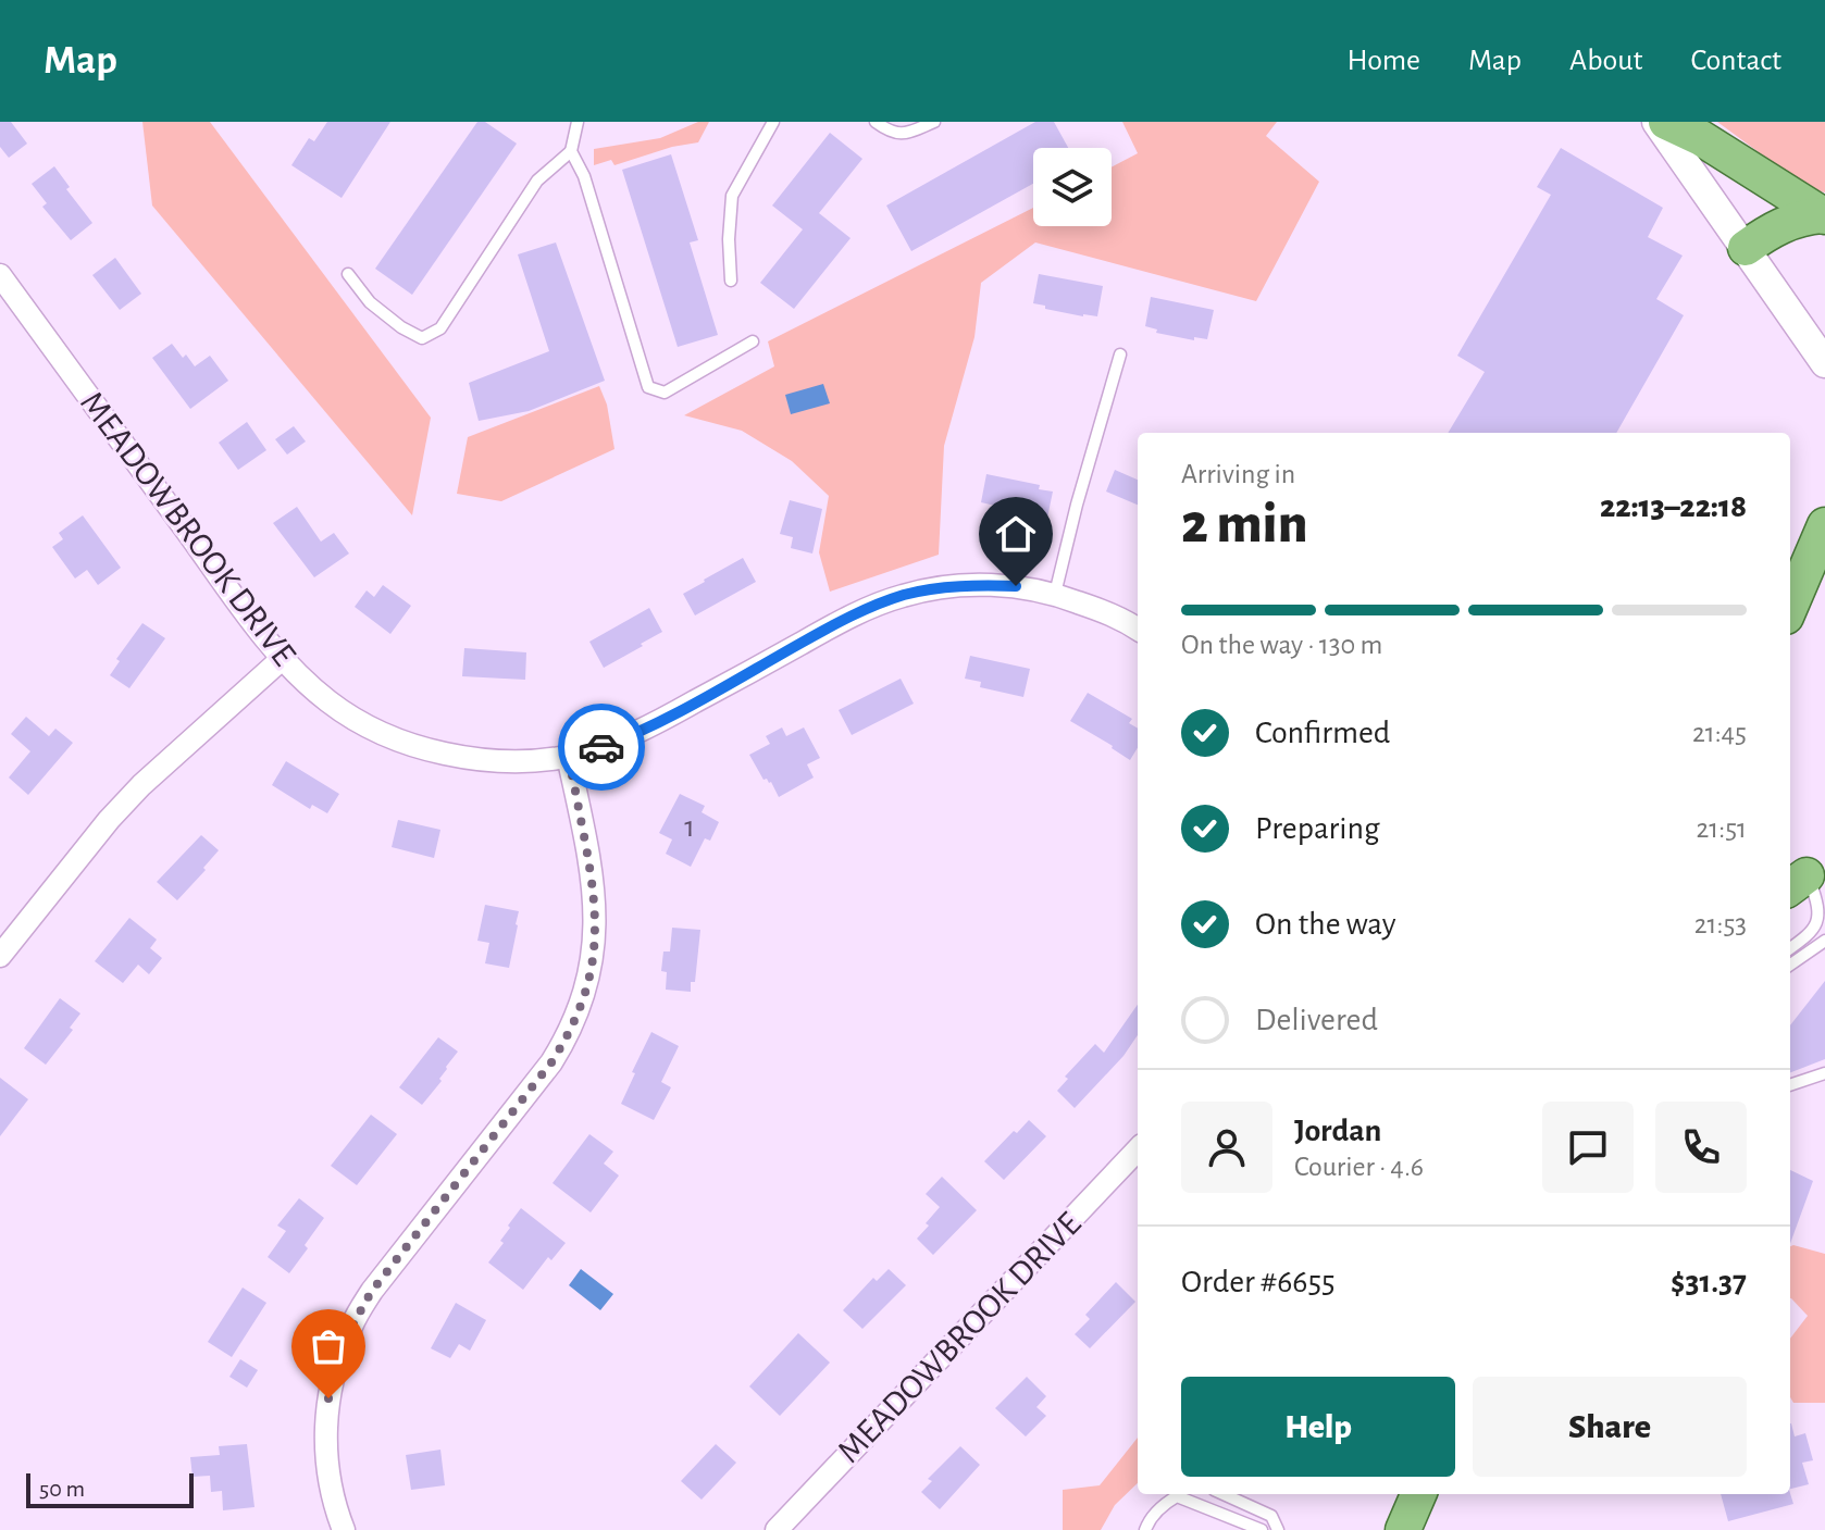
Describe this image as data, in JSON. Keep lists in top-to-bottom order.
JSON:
{
  "streets": {
    "street": ["MEADOWBROOK DRIVE"]
  },
  "house_numbers": ["1"],
  "scale_bar": "50 m",
  "page": {
    "header": "Map",
    "nav": [
      "Home",
      "Map",
      "About",
      "Contact"
    ],
    "heading": ["2 min", "Arriving in", "22:13–22:18"],
    "panel": [
      "Jordan",
      "Courier · 4.6",
      "Order #6655",
      "$31.37"
    ],
    "bar": "On the way · 130 m",
    "list": [
      ["Confirmed", "21:45"],
      ["Preparing", "21:51"],
      ["On the way", "21:53"],
      "Delivered"
    ],
    "buttons": ["Help", "Share"],
    "scale": "50 m"
  }
}
